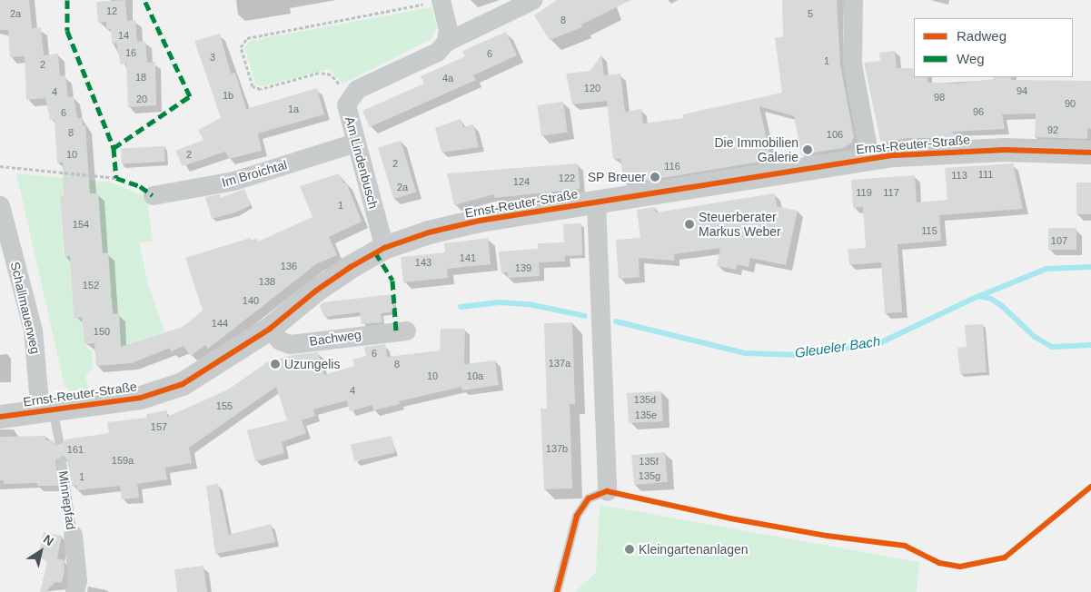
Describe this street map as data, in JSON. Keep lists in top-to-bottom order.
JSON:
{
  "streets": {
    "street": [
      "Ernst-Reuter-Straße",
      "Am Lindenbusch",
      "Im Broichtal",
      "Schallmauerweg",
      "Bachweg",
      "Minnepfad"
    ]
  },
  "crossings": [
    ["Ernst-Reuter-Straße", "Am Lindenbusch"],
    ["Ernst-Reuter-Straße", "Schallmauerweg"],
    ["Ernst-Reuter-Straße", "Bachweg"],
    ["Am Lindenbusch", "Im Broichtal"]
  ],
  "water": ["Gleueler Bach"],
  "places": [
    "Die Immobilien Galerie",
    "SP Breuer",
    "Steuerberater Markus Weber",
    "Uzungelis",
    "Kleingartenanlagen"
  ],
  "house_numbers": [
    "12",
    "2a",
    "5",
    "8",
    "14",
    "16",
    "6",
    "3",
    "1",
    "2",
    "18",
    "4a",
    "120",
    "94",
    "4",
    "1b",
    "98",
    "20",
    "90",
    "1a",
    "96",
    "6",
    "92",
    "8",
    "106",
    "10",
    "2",
    "2",
    "116",
    "111",
    "113",
    "122",
    "124",
    "2a",
    "119",
    "117",
    "1",
    "154",
    "115",
    "107",
    "141",
    "143",
    "136",
    "139",
    "138",
    "152",
    "140",
    "144",
    "150",
    "6",
    "137a",
    "8",
    "10",
    "10a",
    "4",
    "135d",
    "155",
    "135e",
    "157",
    "137b",
    "161",
    "159a",
    "135f",
    "135g",
    "1"
  ],
  "legend": ["Radweg", "Weg"],
  "north": "top right"
}
